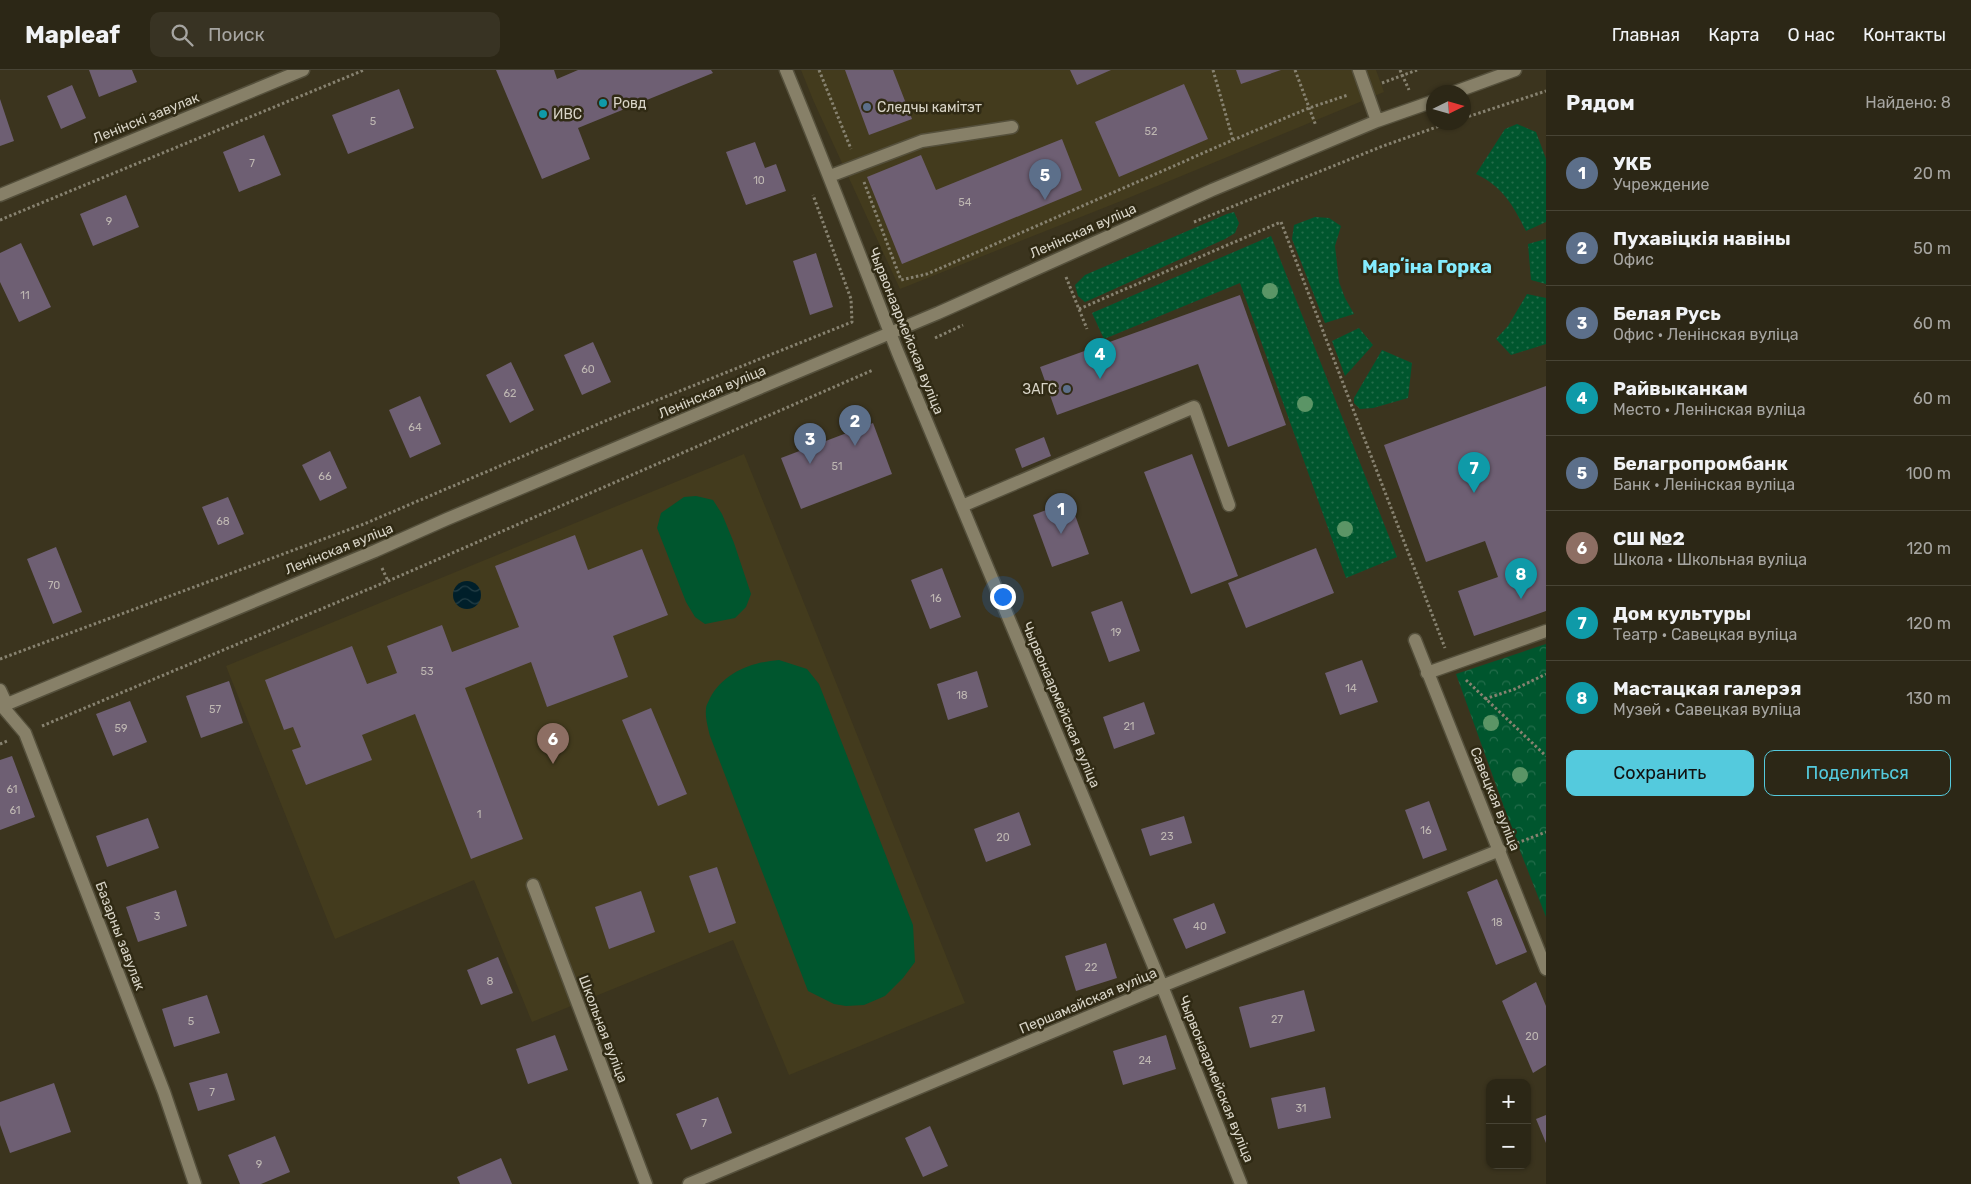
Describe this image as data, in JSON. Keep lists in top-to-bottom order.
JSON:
{
  "streets": {
    "street": [
      "Ленінскі завулак",
      "Ленінская вуліца",
      "Чырвонаармейская вуліца",
      "Савецкая вуліца",
      "Базарны завулак",
      "Першамайская вуліца",
      "Школьная вуліца"
    ]
  },
  "crossings": [
    ["Ленінская вуліца", "Чырвонаармейская вуліца"],
    ["Ленінская вуліца", "Базарны завулак"],
    ["Чырвонаармейская вуліца", "Першамайская вуліца"],
    ["Савецкая вуліца", "Першамайская вуліца"]
  ],
  "districts": ["Марʼіна Горка"],
  "places": [
    "Ровд",
    "Следчы камітэт",
    "ИВС",
    "ЗАГС"
  ],
  "house_numbers": [
    "5",
    "52",
    "7",
    "10",
    "54",
    "9",
    "11",
    "60",
    "62",
    "64",
    "51",
    "66",
    "68",
    "70",
    "16",
    "19",
    "53",
    "14",
    "18",
    "57",
    "21",
    "59",
    "61",
    "61",
    "1",
    "16",
    "23",
    "20",
    "3",
    "18",
    "40",
    "22",
    "8",
    "27",
    "5",
    "20",
    "24",
    "7",
    "31",
    "7",
    "9"
  ],
  "north": "right",
  "page": {
    "header": "Mapleaf",
    "search": "Поиск",
    "nav": [
      "Главная",
      "Карта",
      "О нас",
      "Контакты"
    ],
    "heading": ["Рядом", "Найдено: 8"],
    "list": [
      {
        "mark": "1",
        "name": "УКБ",
        "note": "Учреждение",
        "value": "20 m"
      },
      {
        "mark": "2",
        "name": "Пухавіцкія навіны",
        "note": "Офис",
        "value": "50 m"
      },
      {
        "mark": "3",
        "name": "Белая Русь",
        "note": "Офис · Ленінская вуліца",
        "value": "60 m"
      },
      {
        "mark": "4",
        "name": "Райвыканкам",
        "note": "Место · Ленінская вуліца",
        "value": "60 m"
      },
      {
        "mark": "5",
        "name": "Белагропромбанк",
        "note": "Банк · Ленінская вуліца",
        "value": "100 m"
      },
      {
        "mark": "6",
        "name": "СШ №2",
        "note": "Школа · Школьная вуліца",
        "value": "120 m"
      },
      {
        "mark": "7",
        "name": "Дом культуры",
        "note": "Театр · Савецкая вуліца",
        "value": "120 m"
      },
      {
        "mark": "8",
        "name": "Мастацкая галерэя",
        "note": "Музей · Савецкая вуліца",
        "value": "130 m"
      }
    ],
    "pins": [
      "5",
      "4",
      "2",
      "3",
      "7",
      "1",
      "8",
      "6"
    ],
    "buttons": ["Сохранить", "Поделиться"],
    "map_buttons": ["+", "−"]
  }
}
